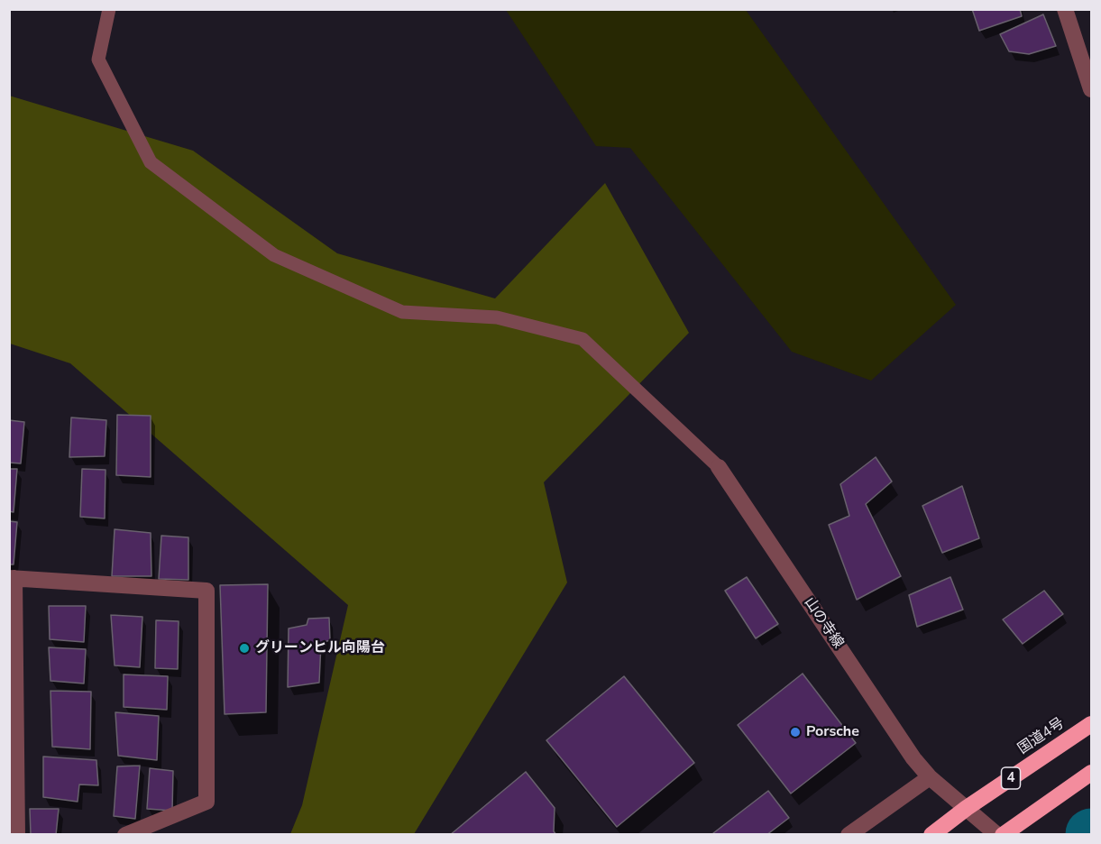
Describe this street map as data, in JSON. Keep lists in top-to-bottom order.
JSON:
{
  "streets": {
    "highway": ["国道4号", "4"],
    "street": ["山の寺線"]
  },
  "crossings": [
    ["山の寺線", "国道4号"]
  ],
  "places": ["グリーンヒル向陽台", "Porsche"]
}
